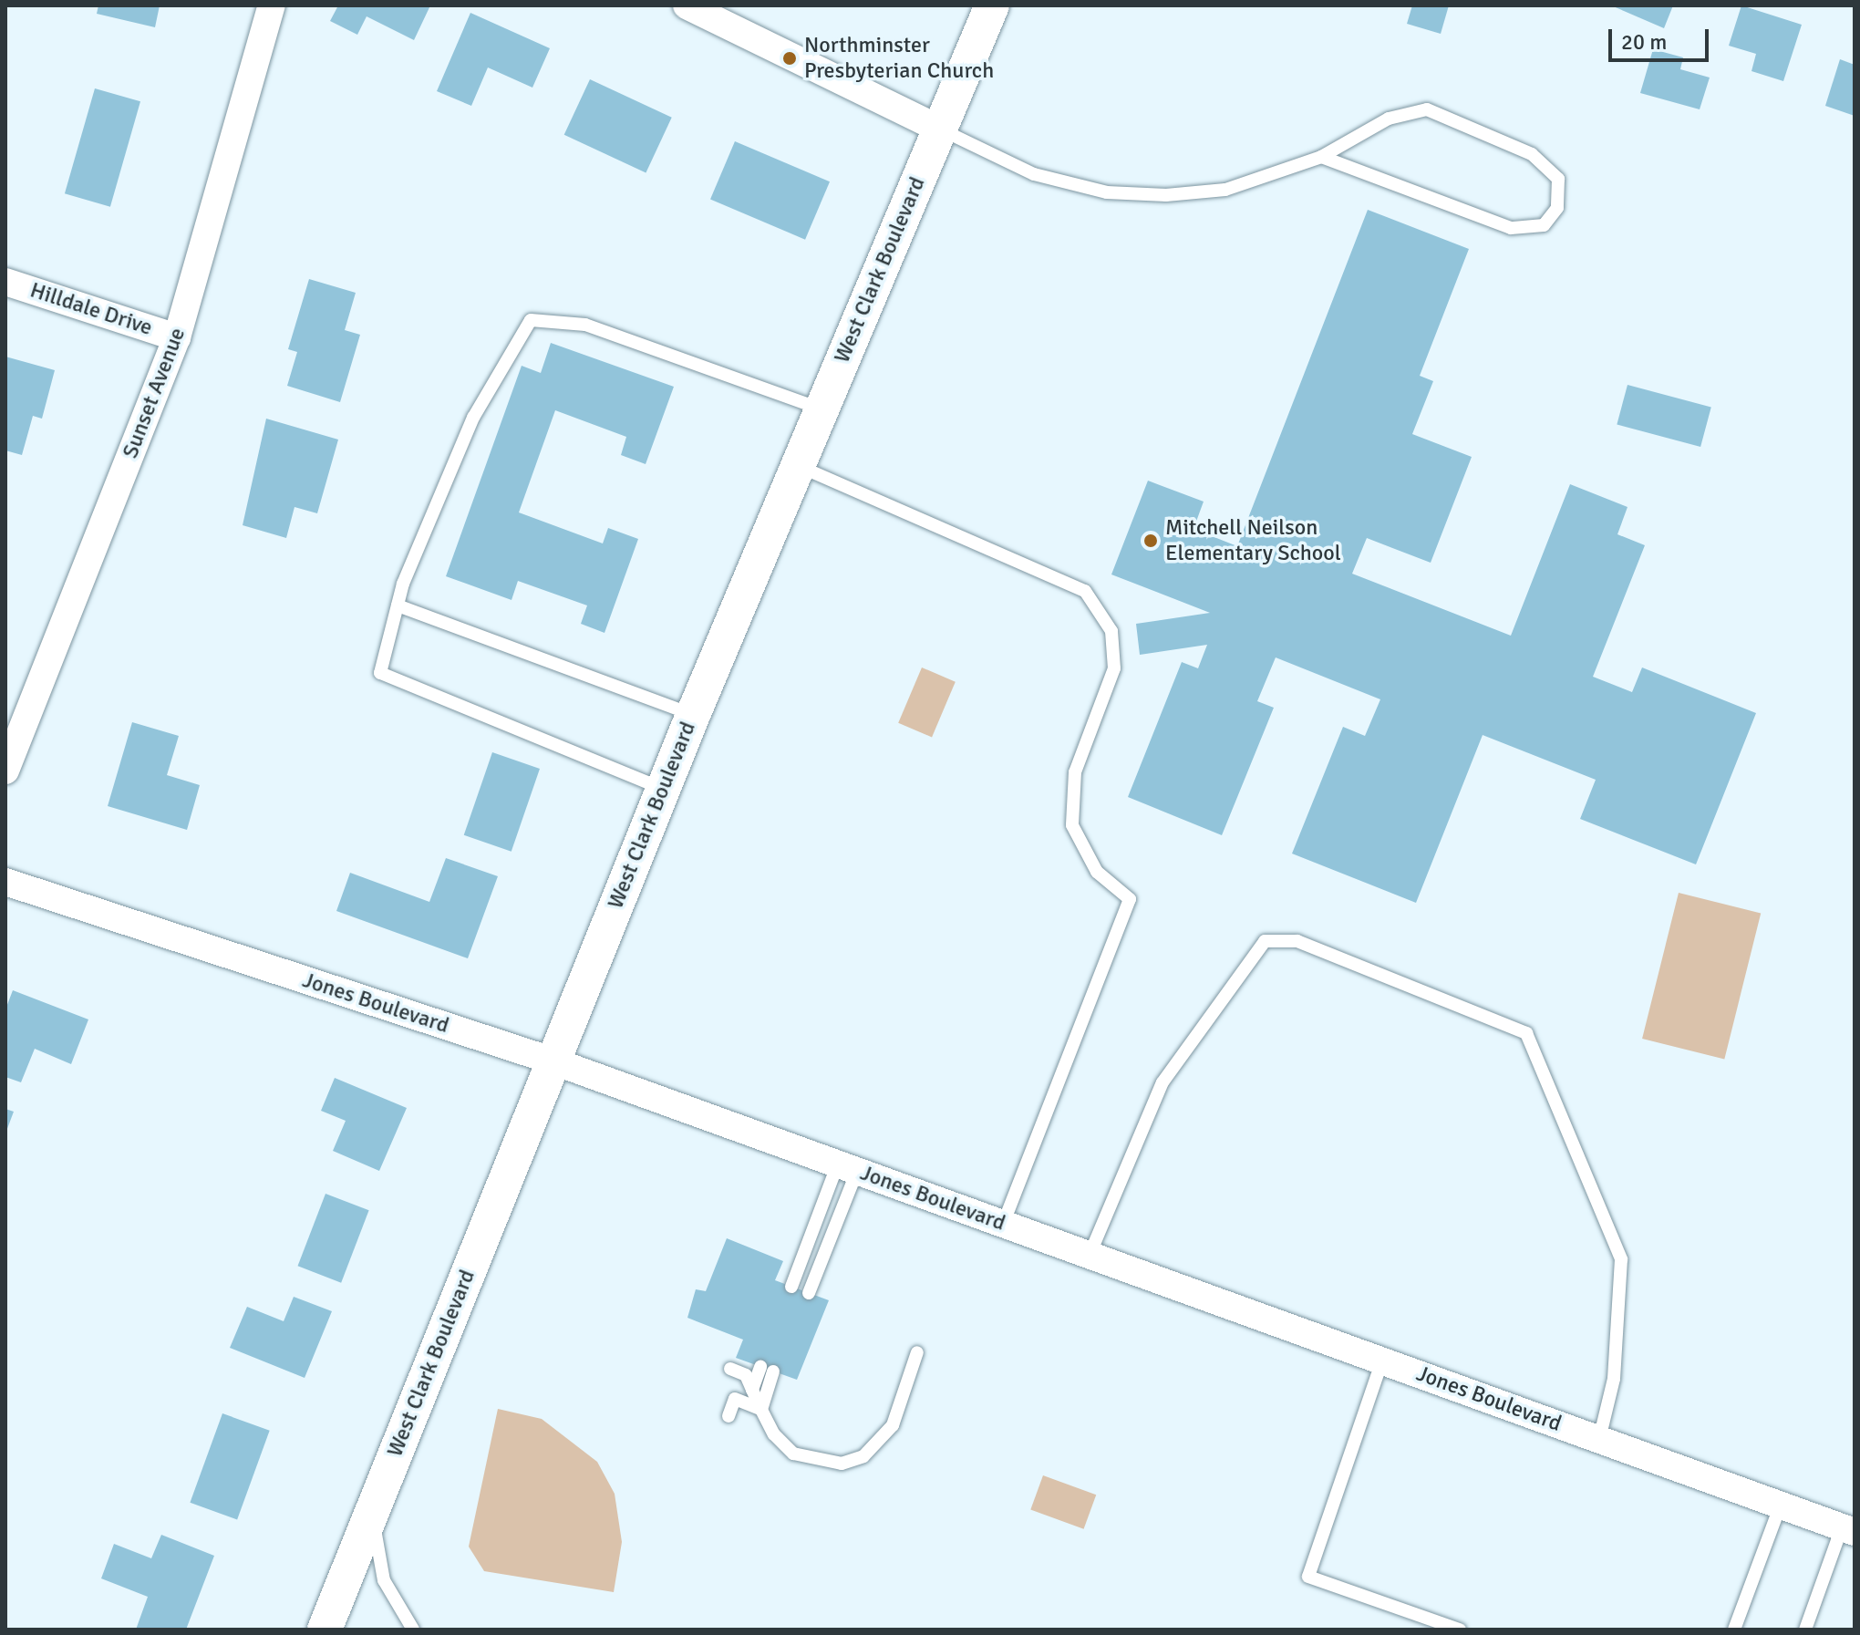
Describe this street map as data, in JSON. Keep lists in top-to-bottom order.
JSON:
{
  "streets": {
    "street": [
      "West Clark Boulevard",
      "Hilldale Drive",
      "Sunset Avenue",
      "Jones Boulevard"
    ]
  },
  "crossings": [
    ["West Clark Boulevard", "Jones Boulevard"],
    ["Hilldale Drive", "Sunset Avenue"]
  ],
  "places": ["Northminster Presbyterian Church", "Mitchell Neilson Elementary School"],
  "scale_bar": "20 m"
}
